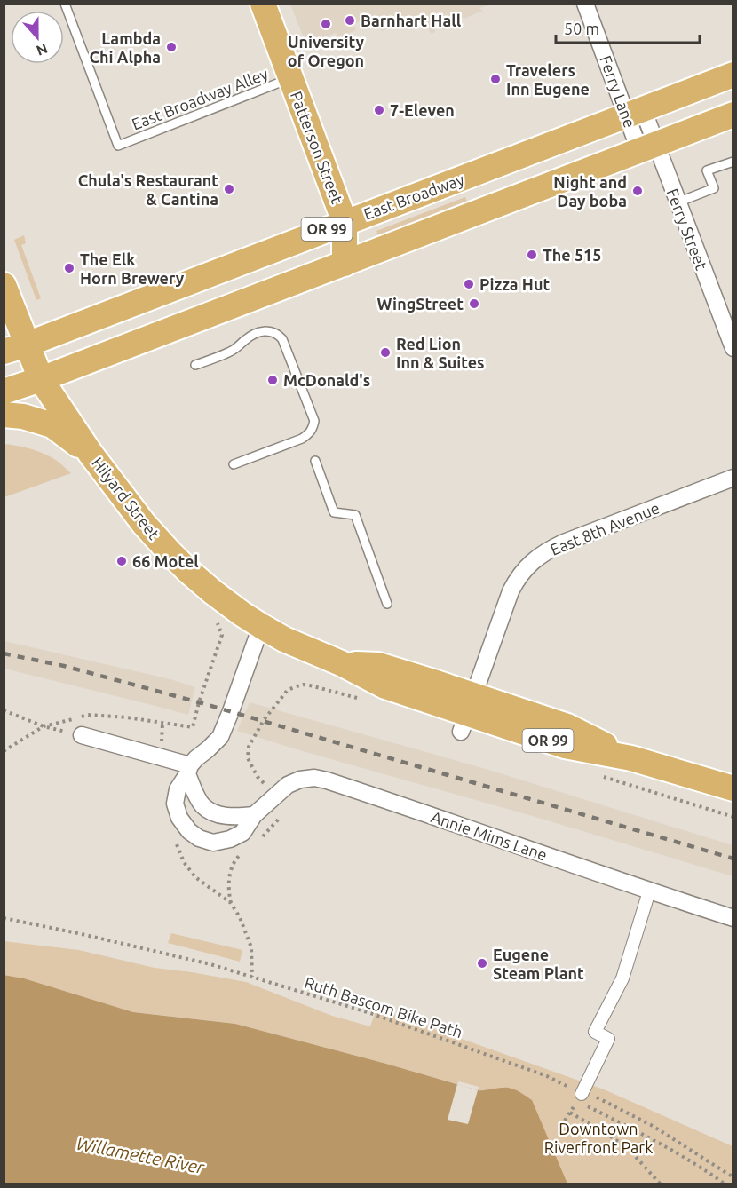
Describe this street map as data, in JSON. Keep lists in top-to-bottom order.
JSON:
{
  "streets": {
    "main road": [
      "Patterson Street",
      "East Broadway",
      "OR 99",
      "Hilyard Street"
    ],
    "street": [
      "Ferry Lane",
      "Ferry Street",
      "East 8th Avenue",
      "Annie Mims Lane"
    ],
    "lane": ["East Broadway Alley"],
    "path": ["Ruth Bascom Bike Path"]
  },
  "crossings": [
    ["Ferry Lane", "East Broadway"],
    ["Ferry Lane", "Ferry Street"],
    ["East Broadway Alley", "Patterson Street"],
    ["Patterson Street", "East Broadway"],
    ["East Broadway", "Hilyard Street"],
    ["OR 99", "Hilyard Street"],
    ["OR 99", "East 8th Avenue"],
    ["Hilyard Street", "East 8th Avenue"],
    ["Hilyard Street", "Annie Mims Lane"]
  ],
  "water": ["Willamette River"],
  "parks": ["Downtown Riverfront Park"],
  "places": [
    "Barnhart Hall",
    "University of Oregon",
    "Lambda Chi Alpha",
    "Travelers Inn Eugene",
    "7-Eleven",
    "Chula's Restaurant & Cantina",
    "Night and Day boba",
    "The 515",
    "The Elk Horn Brewery",
    "Pizza Hut",
    "WingStreet",
    "Red Lion Inn & Suites",
    "McDonald's",
    "66 Motel",
    "Eugene Steam Plant"
  ],
  "scale_bar": "50 m",
  "north": "bottom"
}
